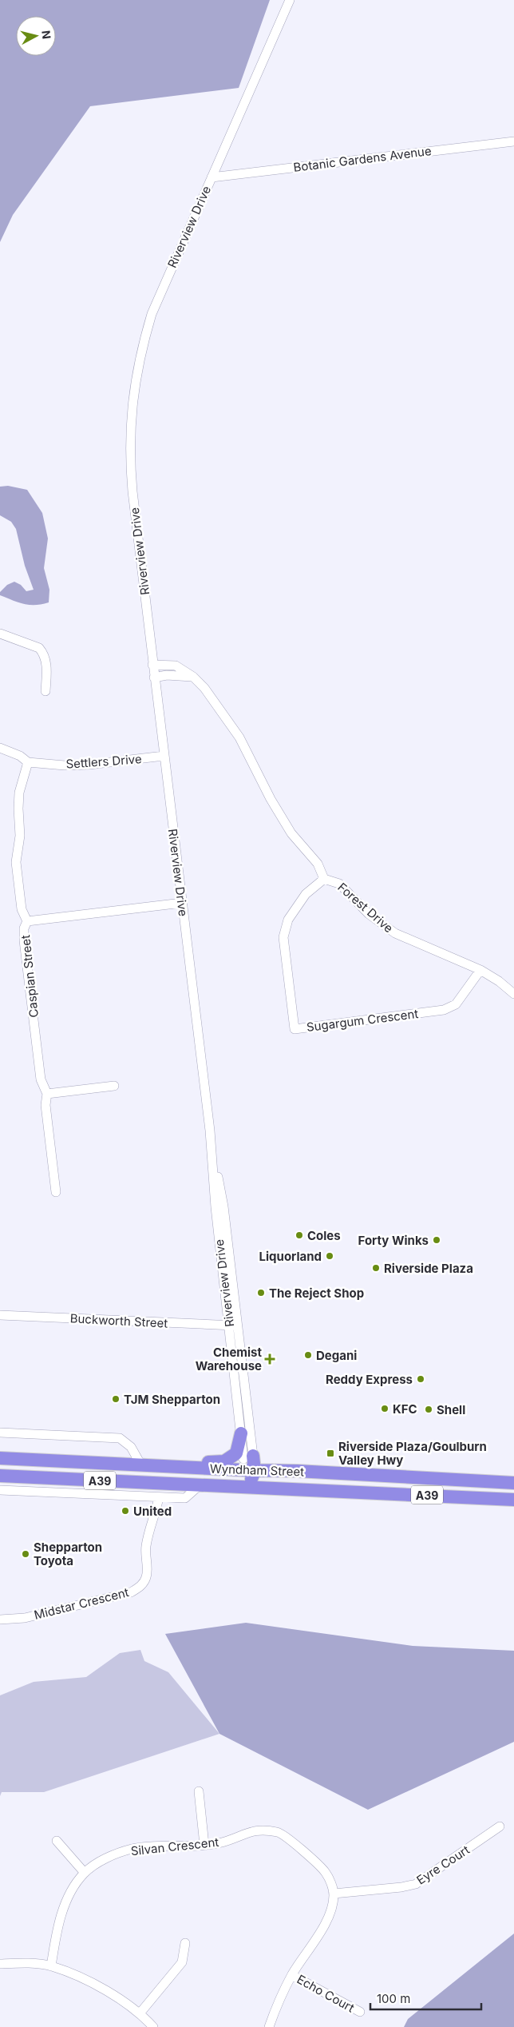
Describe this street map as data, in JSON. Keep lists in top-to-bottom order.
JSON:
{
  "streets": {
    "highway": ["Wyndham Street", "A39"],
    "street": [
      "Botanic Gardens Avenue",
      "Riverview Drive",
      "Settlers Drive",
      "Forest Drive",
      "Caspian Street",
      "Sugargum Crescent",
      "Buckworth Street",
      "Midstar Crescent",
      "Silvan Crescent",
      "Eyre Court",
      "Echo Court"
    ]
  },
  "crossings": [
    ["Botanic Gardens Avenue", "Riverview Drive"],
    ["Riverview Drive", "Settlers Drive"],
    ["Riverview Drive", "Forest Drive"],
    ["Riverview Drive", "Buckworth Street"],
    ["Riverview Drive", "Wyndham Street"],
    ["Settlers Drive", "Caspian Street"],
    ["Forest Drive", "Sugargum Crescent"],
    ["Silvan Crescent", "Eyre Court"],
    ["Silvan Crescent", "Echo Court"]
  ],
  "places": {
    "other": [
      "Coles",
      "Forty Winks",
      "Liquorland",
      "Riverside Plaza",
      "The Reject Shop",
      "Degani",
      "Reddy Express",
      "TJM Shepparton",
      "KFC",
      "Shell",
      "United",
      "Shepparton Toyota"
    ],
    "health": ["Chemist Warehouse"],
    "transit": ["Riverside Plaza/Goulburn Valley Hwy"]
  },
  "scale_bar": "100 m",
  "north": "right"
}
